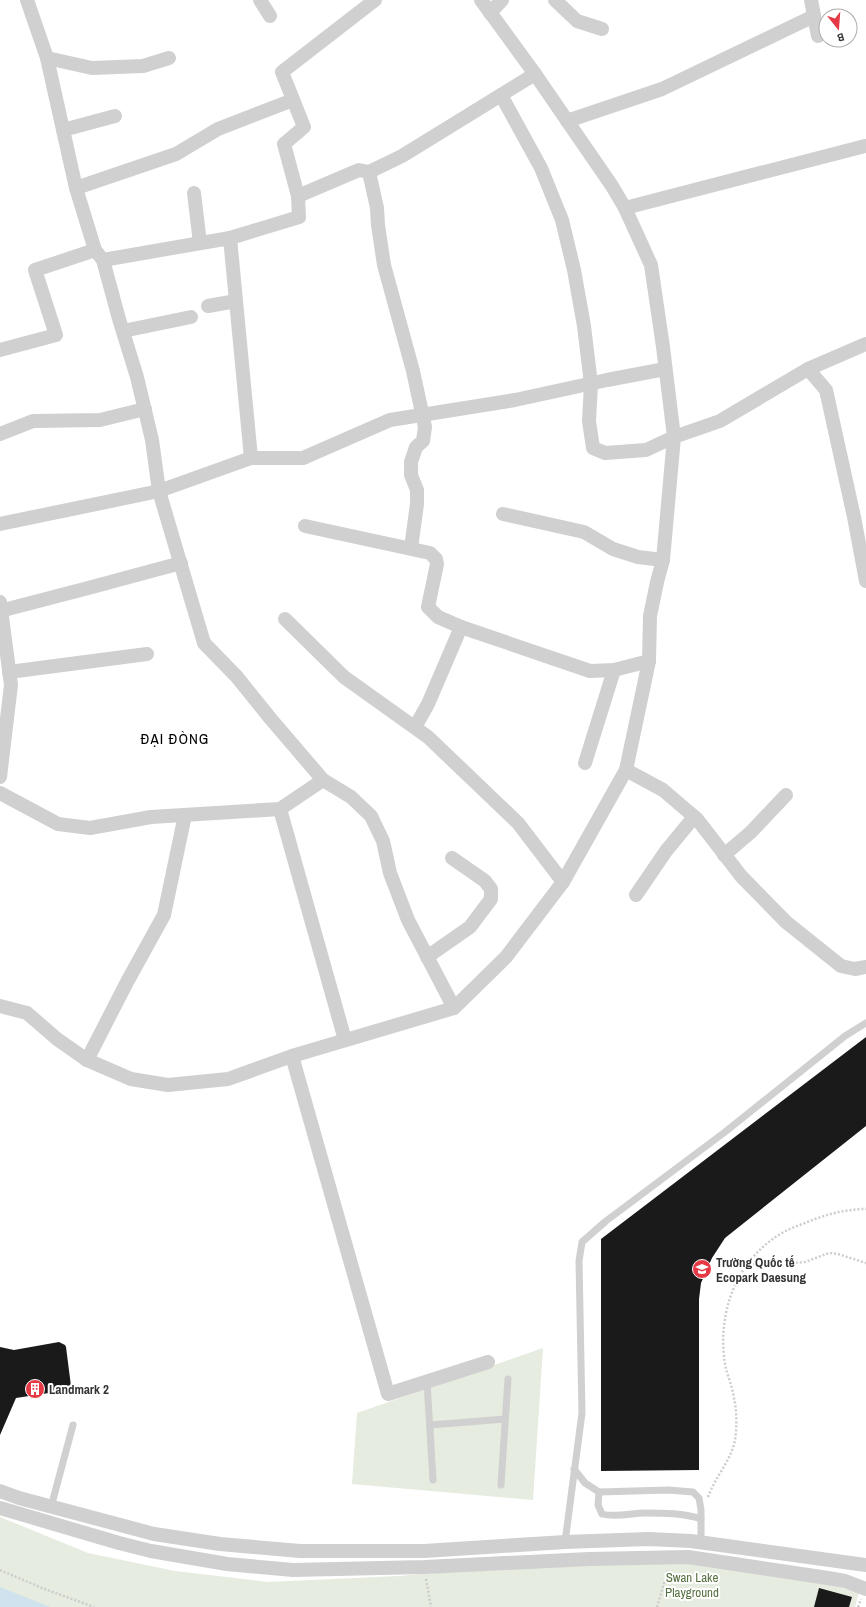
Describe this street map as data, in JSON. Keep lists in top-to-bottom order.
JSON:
{
  "districts": ["ĐẠI ĐÒNG"],
  "parks": ["Swan Lake Playground"],
  "places": {
    "school or university": ["Trường Quốc tế Ecopark Daesung"],
    "building": ["Landmark 2"]
  },
  "north": "bottom"
}
